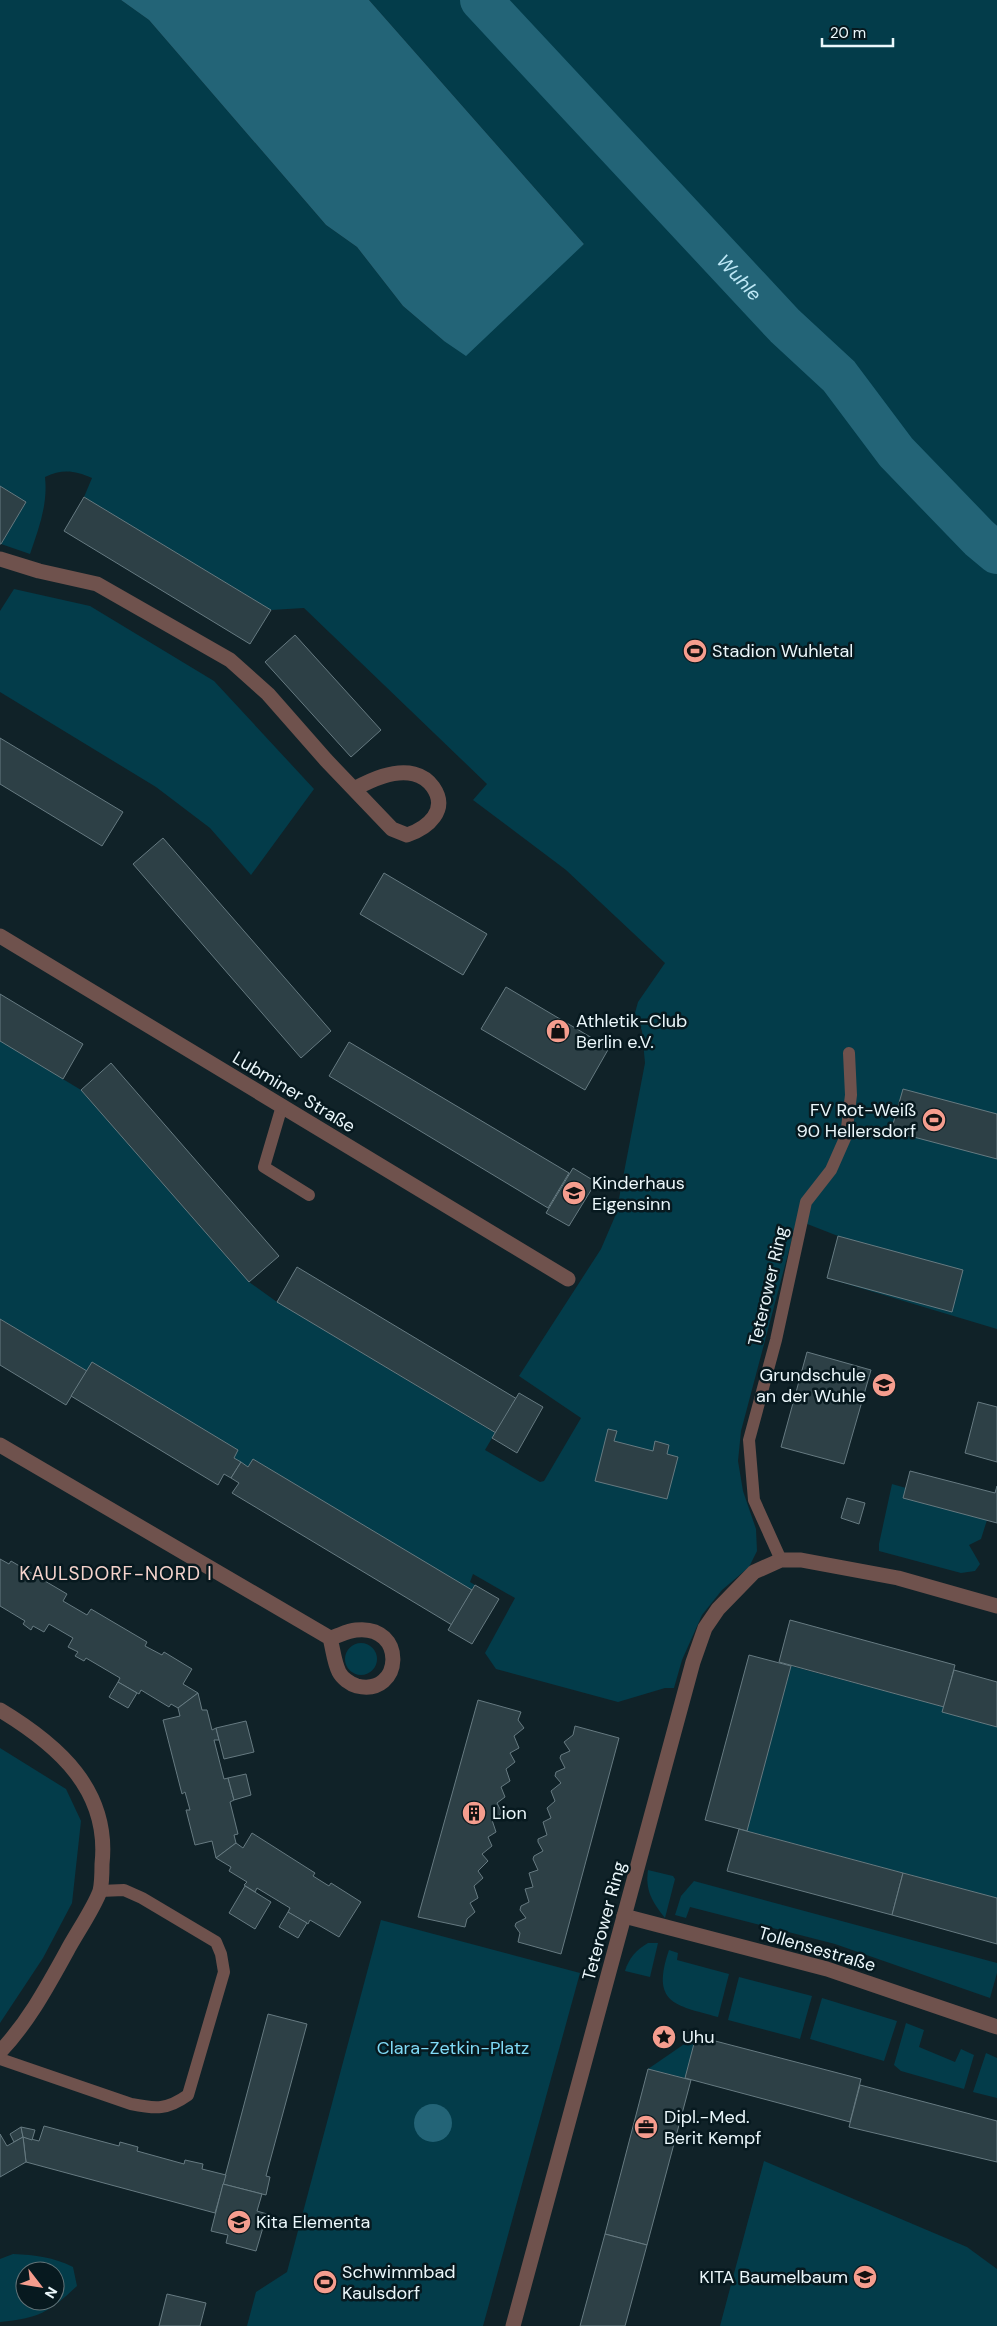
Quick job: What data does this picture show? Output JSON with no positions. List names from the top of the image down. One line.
{"streets":{"street":["Lubminer Straße","Teterower Ring","Tollensestraße"]},"crossings":[["Teterower Ring","Tollensestraße"]],"districts":["KAULSDORF-NORD I"],"water":["Wuhle"],"parks":["Clara-Zetkin-Platz"],"places":{"sports":["Stadion Wuhletal","FV Rot-Weiß 90 Hellersdorf","Schwimmbad Kaulsdorf"],"shop":["Athletik-Club Berlin e.V."],"school or university":["Kinderhaus Eigensinn","Grundschule an der Wuhle","Kita Elementa","KITA Baumelbaum"],"building":["Lion"],"place":["Uhu"],"office":["Dipl.-Med. Berit Kempf"]},"scale_bar":"20 m","north":"bottom right"}
